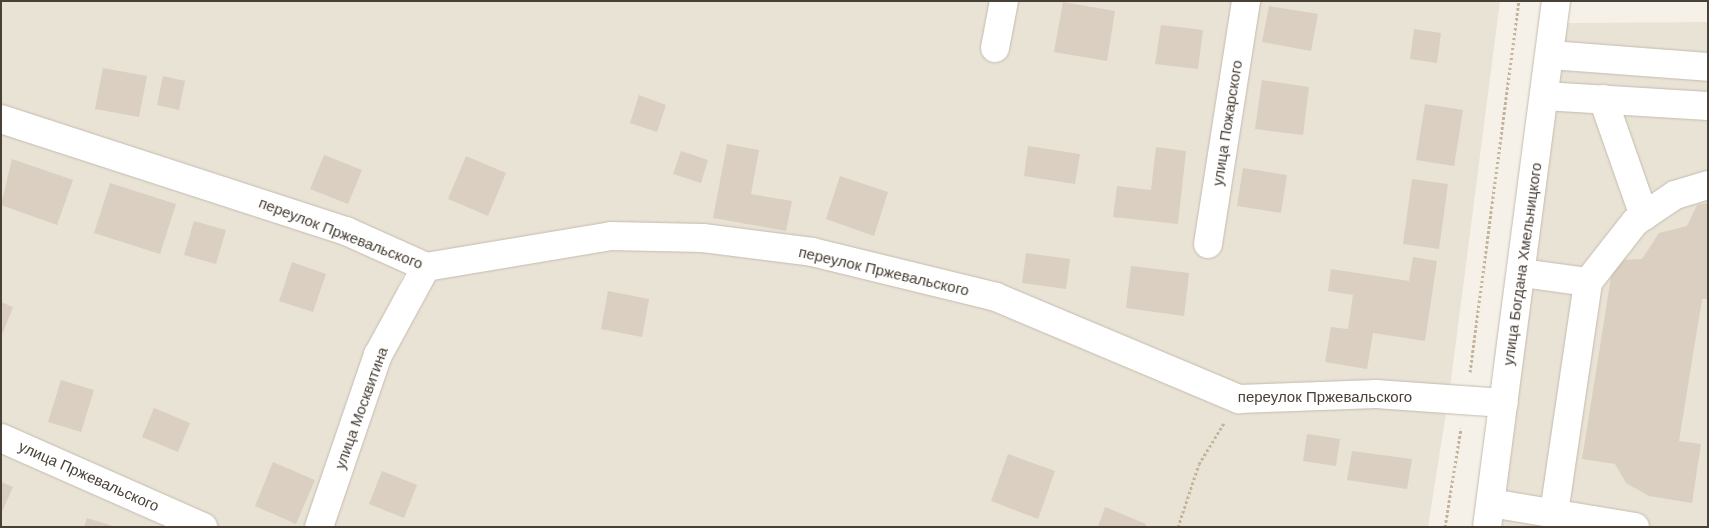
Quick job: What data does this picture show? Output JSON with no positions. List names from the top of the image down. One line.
{"streets":{"street":["улица Пожарского","переулок Пржевальского","улица Богдана Хмельницкого","улица Москвитина","улица Пржевальского"]},"crossings":[["переулок Пржевальского","улица Богдана Хмельницкого"],["переулок Пржевальского","улица Москвитина"]]}
